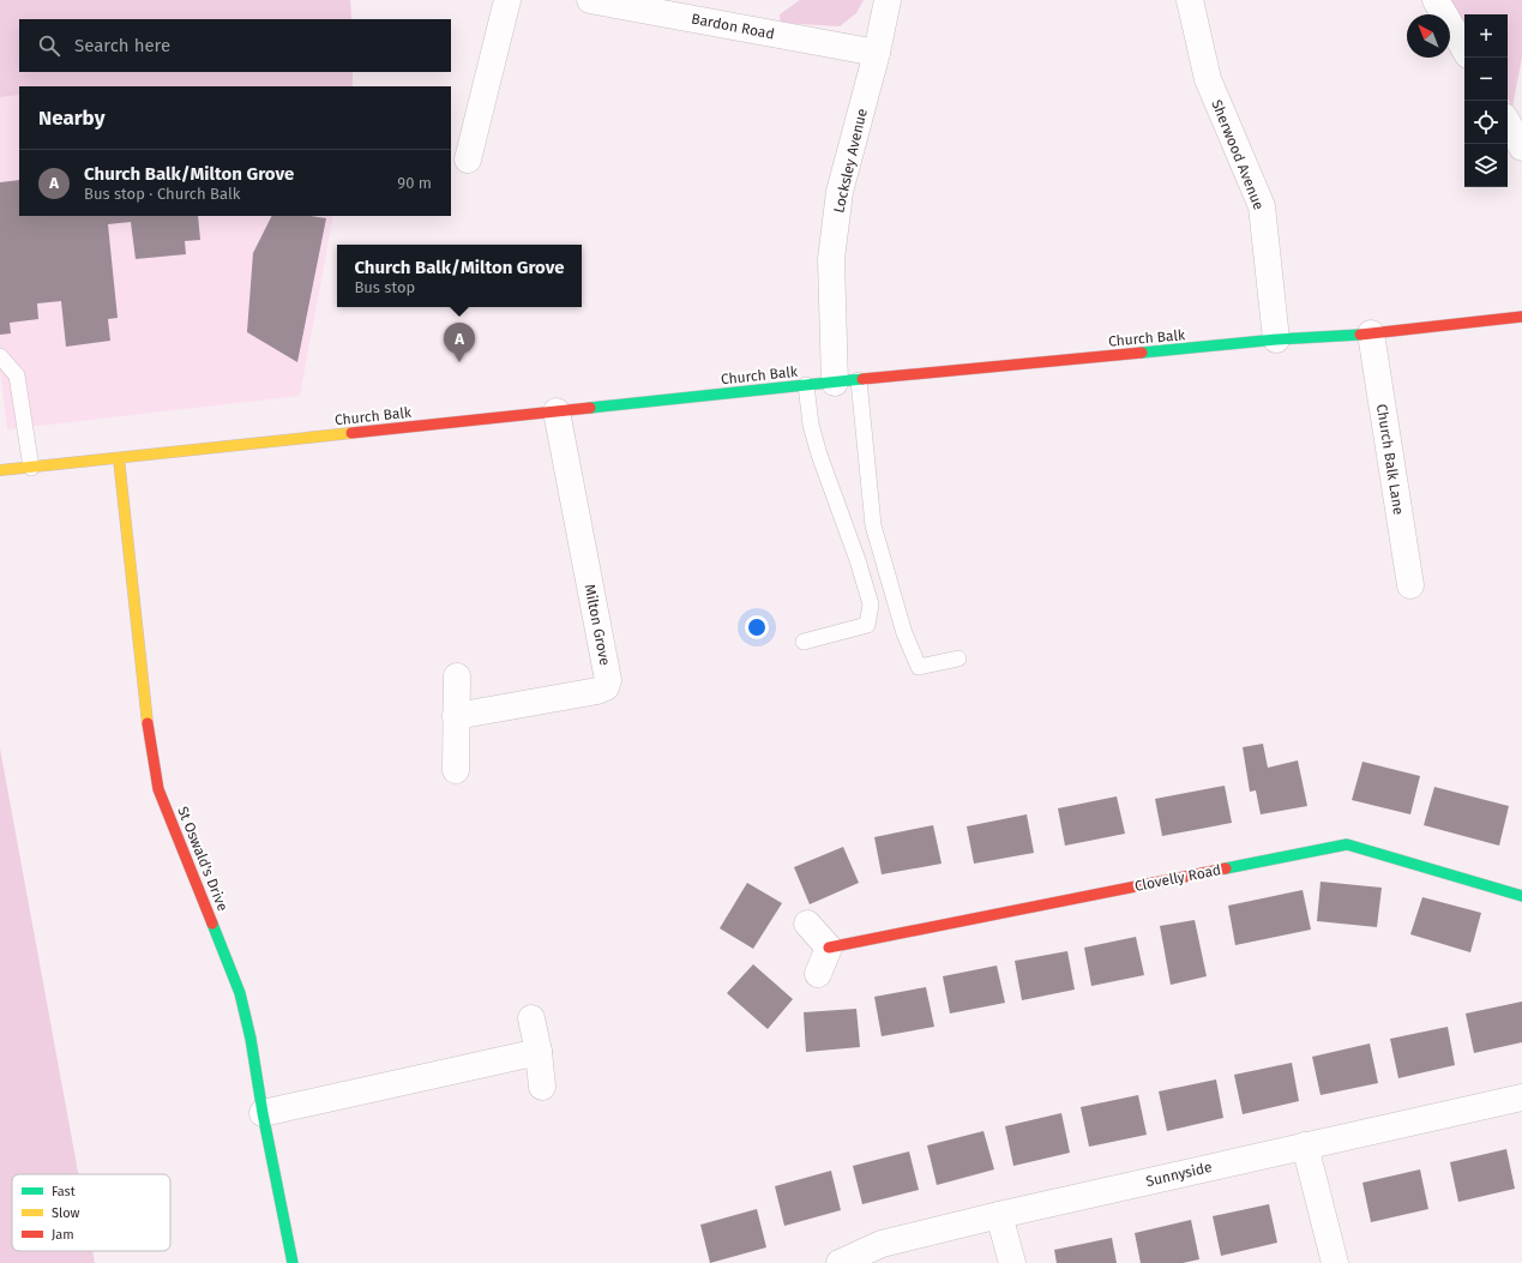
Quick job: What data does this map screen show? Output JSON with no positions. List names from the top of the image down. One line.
{"streets":{"street":["Bardon Road","Sherwood Avenue","Locksley Avenue","Church Balk","Church Balk Lane","Milton Grove","St Oswald's Drive","Clovelly Road","Sunnyside"]},"crossings":[["Bardon Road","Locksley Avenue"],["Sherwood Avenue","Church Balk"],["Locksley Avenue","Church Balk"],["Church Balk","Church Balk Lane"],["Church Balk","Milton Grove"],["Church Balk","St Oswald's Drive"]],"legend":["Fast","Slow","Jam"],"north":"top left","page":{"map_buttons":["+","−"],"search":"Search here","heading":"Nearby","list":[{"mark":"A","name":"Church Balk/Milton Grove","note":"Bus stop · Church Balk","value":"90 m"}],"popup":["Church Balk/Milton Grove","Bus stop"],"pins":"A"}}
